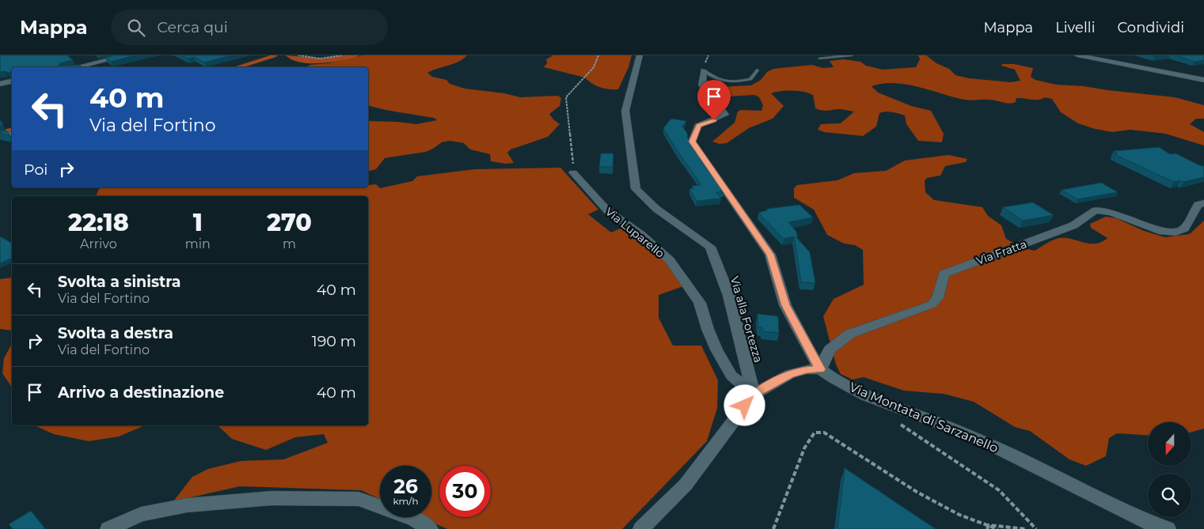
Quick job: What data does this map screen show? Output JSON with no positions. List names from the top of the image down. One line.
{"streets":{"street":["Via Luparello","Via Fratta","Via alla Fortezza","Via Montata di Sarzanello"]},"crossings":[["Via Luparello","Via alla Fortezza"],["Via Fratta","Via Montata di Sarzanello"]],"north":"bottom","page":{"header":"Mappa","search":"Cerca qui","nav":["Mappa","Livelli","Condividi"],"turn":["40 m","Via del Fortino"],"then":"Poi","eta":["22:18","Arrivo","1","min","270","m"],"list":[{"name":"Svolta a sinistra","note":"Via del Fortino","value":"40 m"},{"name":"Svolta a destra","note":"Via del Fortino","value":"190 m"},{"name":"Arrivo a destinazione","value":"40 m"}],"speed":"26 km/h","limit":"30"}}
